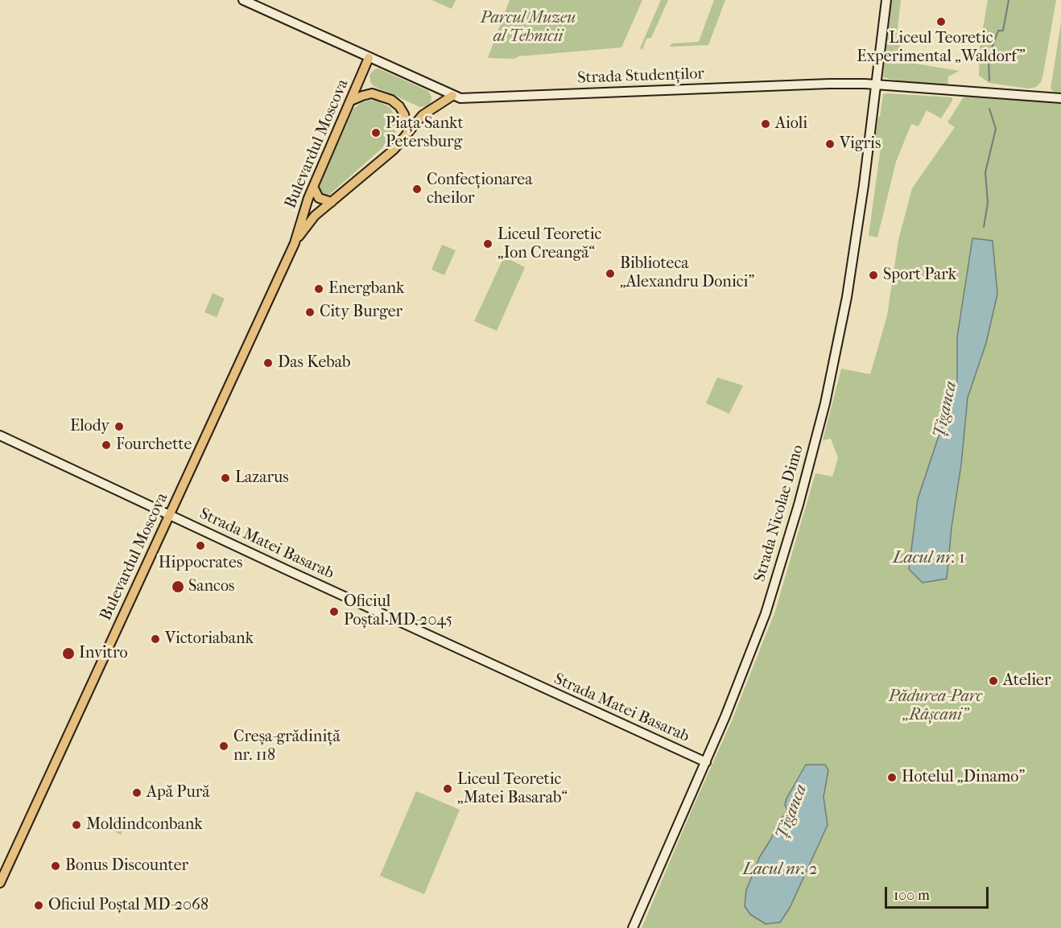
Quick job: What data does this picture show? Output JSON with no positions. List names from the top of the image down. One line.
{"streets":{"main road":["Strada Studenților","Bulevardul Moscova","Strada Nicolae Dimo","Strada Matei Basarab"]},"crossings":[["Strada Studenților","Bulevardul Moscova"],["Strada Studenților","Strada Nicolae Dimo"],["Bulevardul Moscova","Strada Matei Basarab"],["Strada Nicolae Dimo","Strada Matei Basarab"]],"water":["Țîganca","Lacul nr. 1","Lacul nr. 2"],"parks":["Parcul Muzeu al Tehnicii","Pădurea-Parc „Râșcani”"],"places":["Liceul Teoretic Experimental „Waldorf”","Aioli","Piața Sankt Petersburg","Vigris","Confecționarea cheilor","Liceul Teoretic „Ion Creangă“","Biblioteca „Alexandru Donici”","Sport Park","Energbank","City Burger","Das Kebab","Elody","Fourchette","Lazarus","Hippocrates","Sancos","Oficiul Poștal MD-2045","Victoriabank","Invitro","Atelier","Creșa-grădiniță nr. 118","Hotelul „Dinamo”","Liceul Teoretic „Matei Basarab“","Apă Pură","Moldindconbank","Bonus Discounter","Oficiul Poștal MD-2068"],"scale_bar":"100 m"}
